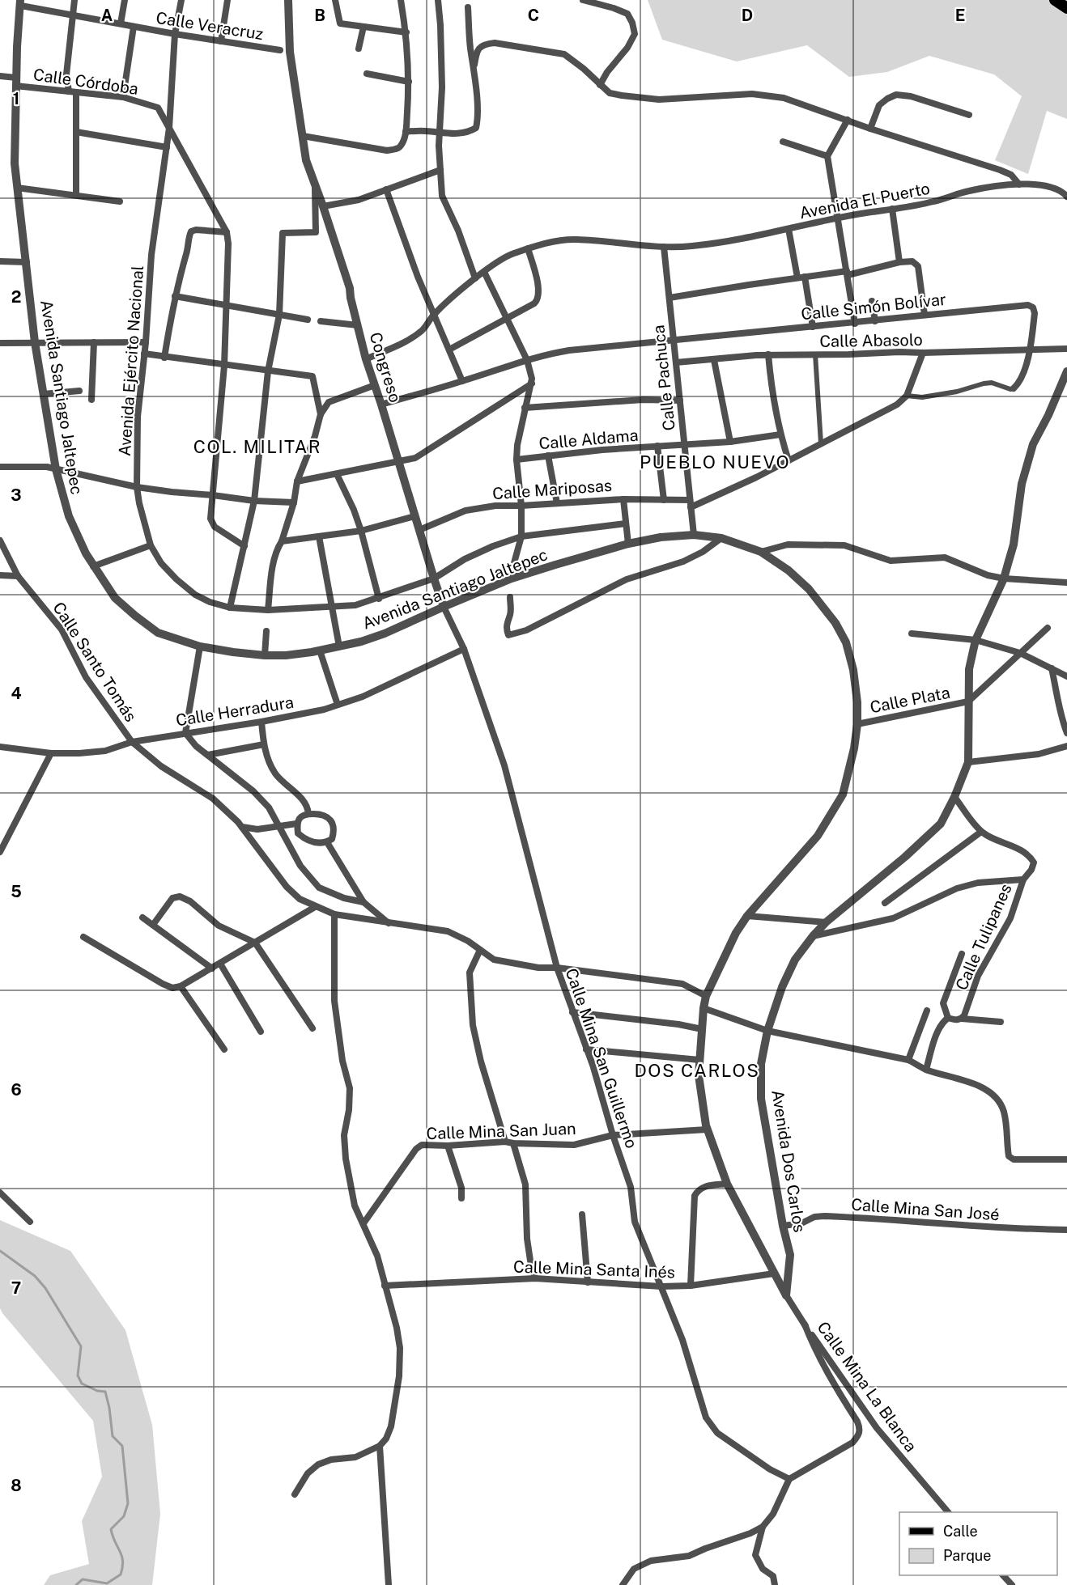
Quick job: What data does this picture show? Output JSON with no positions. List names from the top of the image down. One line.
{"streets":{"street":["Calle Veracruz","Calle Córdoba","Avenida El Puerto","Calle Simón Bolívar","Calle Abasolo","Avenida Ejército Nacional","Congreso","Calle Pachuca","Avenida Santiago Jaltepec","Calle Aldama","Calle Mariposas","Calle Santo Tomás","Calle Plata","Calle Herradura","Calle Tulipanes","Calle Mina San Guillermo","Calle Mina San Juan","Avenida Dos Carlos","Calle Mina San José","Calle Mina Santa Inés","Calle Mina La Blanca"]},"crossings":[["Calle Veracruz","Avenida Ejército Nacional"],["Calle Veracruz","Avenida Santiago Jaltepec"],["Calle Córdoba","Avenida Ejército Nacional"],["Calle Córdoba","Avenida Santiago Jaltepec"],["Avenida El Puerto","Congreso"],["Avenida El Puerto","Calle Pachuca"],["Calle Simón Bolívar","Calle Abasolo"],["Calle Simón Bolívar","Congreso"],["Calle Simón Bolívar","Calle Pachuca"],["Calle Abasolo","Calle Pachuca"],["Avenida Ejército Nacional","Congreso"],["Congreso","Avenida Santiago Jaltepec"],["Congreso","Calle Mariposas"],["Congreso","Calle Mina San Guillermo"],["Calle Pachuca","Avenida Santiago Jaltepec"],["Calle Pachuca","Calle Aldama"],["Calle Pachuca","Calle Mariposas"],["Avenida Santiago Jaltepec","Calle Santo Tomás"],["Avenida Santiago Jaltepec","Calle Plata"],["Avenida Santiago Jaltepec","Calle Mina San Guillermo"],["Avenida Santiago Jaltepec","Calle Mina San Juan"],["Avenida Santiago Jaltepec","Avenida Dos Carlos"],["Avenida Santiago Jaltepec","Calle Mina Santa Inés"],["Avenida Santiago Jaltepec","Calle Mina La Blanca"],["Calle Santo Tomás","Calle Herradura"],["Calle Santo Tomás","Calle Mina San Guillermo"],["Calle Herradura","Calle Mina San Guillermo"],["Calle Mina San Guillermo","Calle Mina San Juan"],["Calle Mina San Guillermo","Calle Mina Santa Inés"],["Avenida Dos Carlos","Calle Mina San José"],["Avenida Dos Carlos","Calle Mina La Blanca"]],"districts":["COL. MILITAR","PUEBLO NUEVO","DOS CARLOS"],"legend":["Calle","Parque"],"grid":{"columns":["A","B","C","D","E"],"rows":["1","2","3","4","5","6","7","8"]}}
